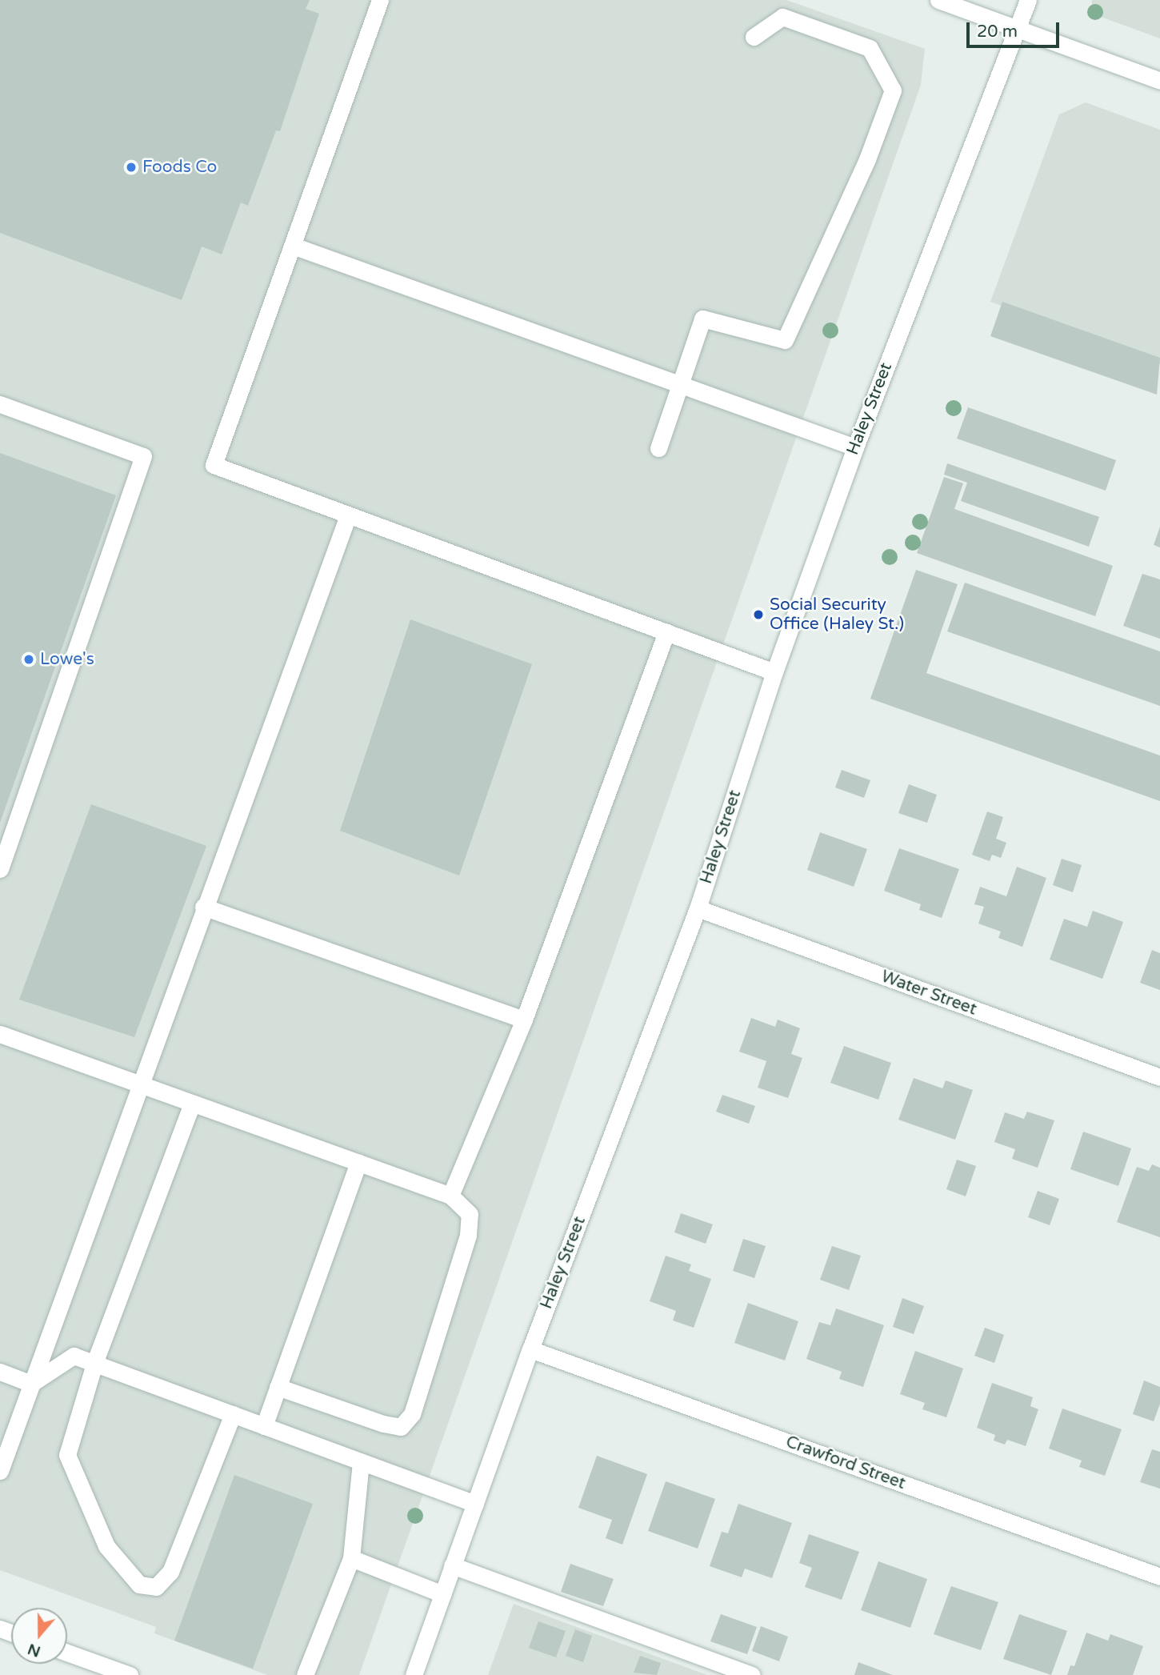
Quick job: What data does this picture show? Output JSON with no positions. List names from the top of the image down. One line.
{"streets":{"main road":["Haley Street","Water Street","Crawford Street"]},"crossings":[["Haley Street","Water Street"],["Haley Street","Crawford Street"]],"places":["Foods Co","Social Security Office (Haley St.)","Lowe's"],"scale_bar":"20 m","north":"bottom"}
